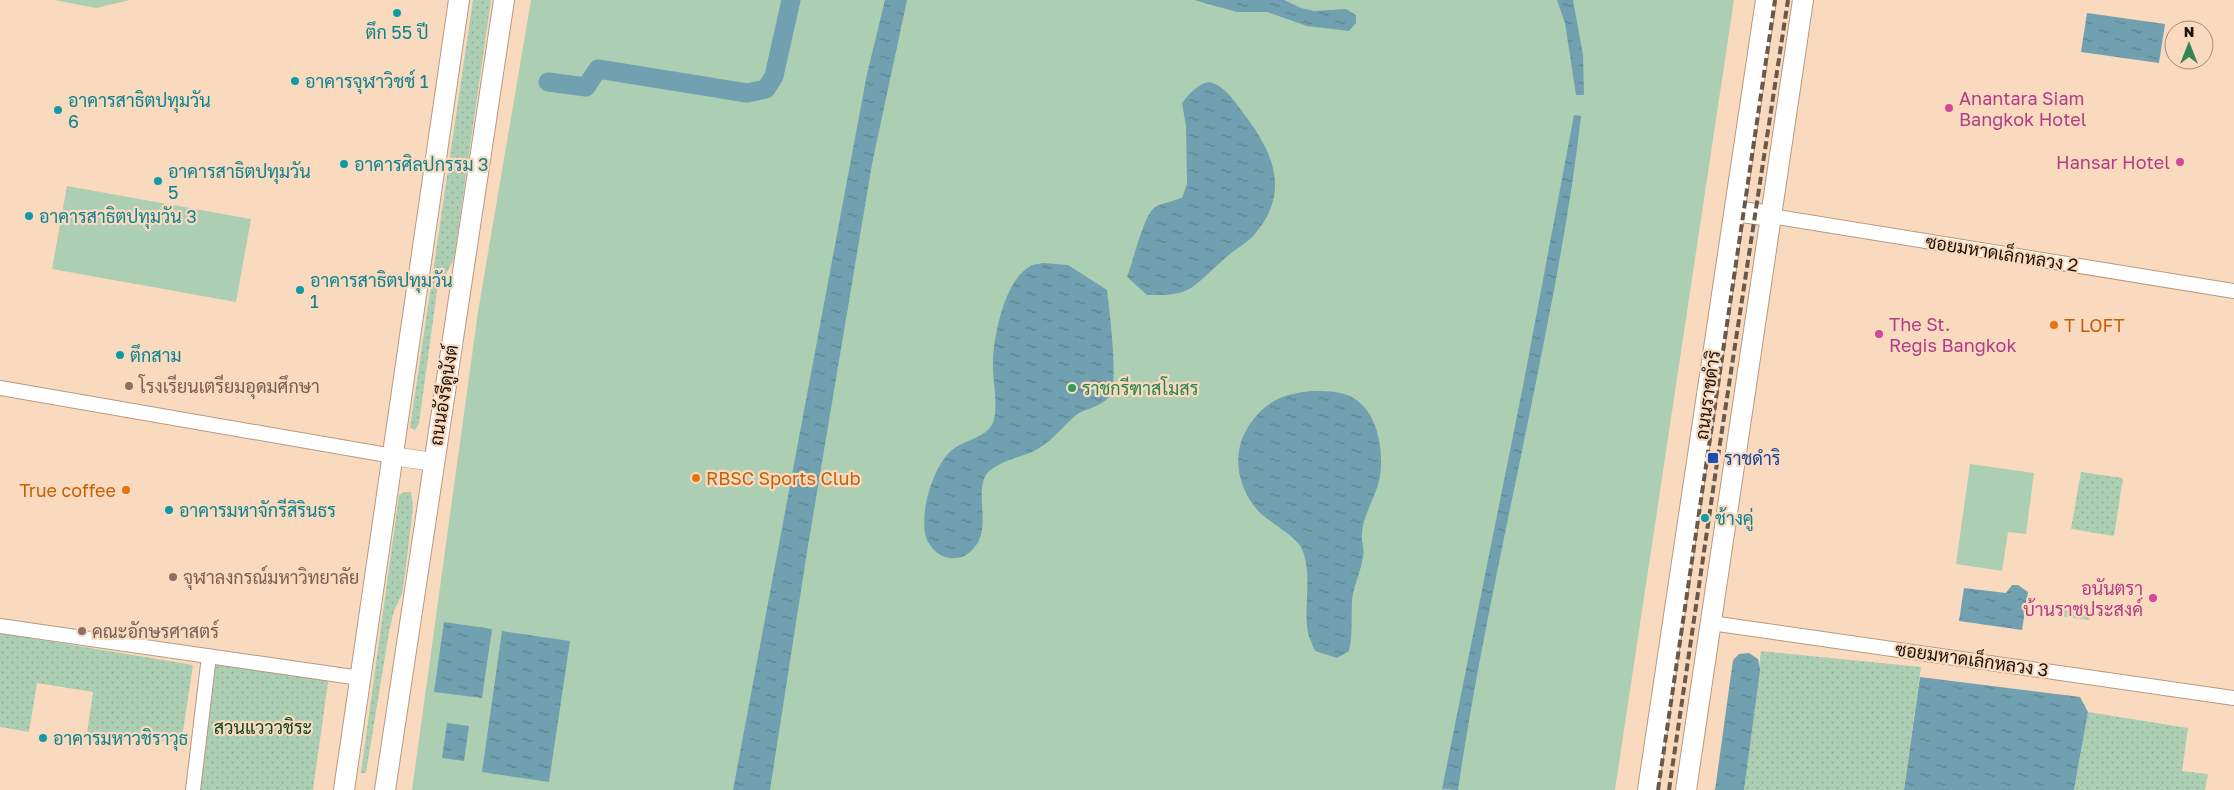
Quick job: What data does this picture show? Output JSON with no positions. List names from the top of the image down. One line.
{"streets":{"main road":["ถนนอังรีดูนังต์","ถนนราชดำริ"],"street":["ซอยมหาดเล็กหลวง 2","ซอยมหาดเล็กหลวง 3"]},"crossings":[["ซอยมหาดเล็กหลวง 2","ถนนราชดำริ"],["ถนนราชดำริ","ซอยมหาดเล็กหลวง 3"]],"parks":["สวนแวววชิระ"],"places":{"other":["ตึก 55 ปี","อาคารจุฬาวิชช์ 1","Anantara Siam Bangkok Hotel","อาคารสาธิตปทุมวัน 6","Hansar Hotel","อาคารศิลปกรรม 3","อาคารสาธิตปทุมวัน 5","อาคารสาธิตปทุมวัน 3","อาคารสาธิตปทุมวัน 1","T LOFT","The St. Regis Bangkok","ตึกสาม","โรงเรียนเตรียมอุดมศึกษา","ราชกรีฑาสโมสร","RBSC Sports Club","True coffee","อาคารมหาจักรีสิรินธร","ช้างคู่","จุฬาลงกรณ์มหาวิทยาลัย","อนันตรา บ้านราชประสงค์","คณะอักษรศาสตร์","อาคารมหาวชิราวุธ"],"transit":["ราชดำริ"]},"north":"top"}
